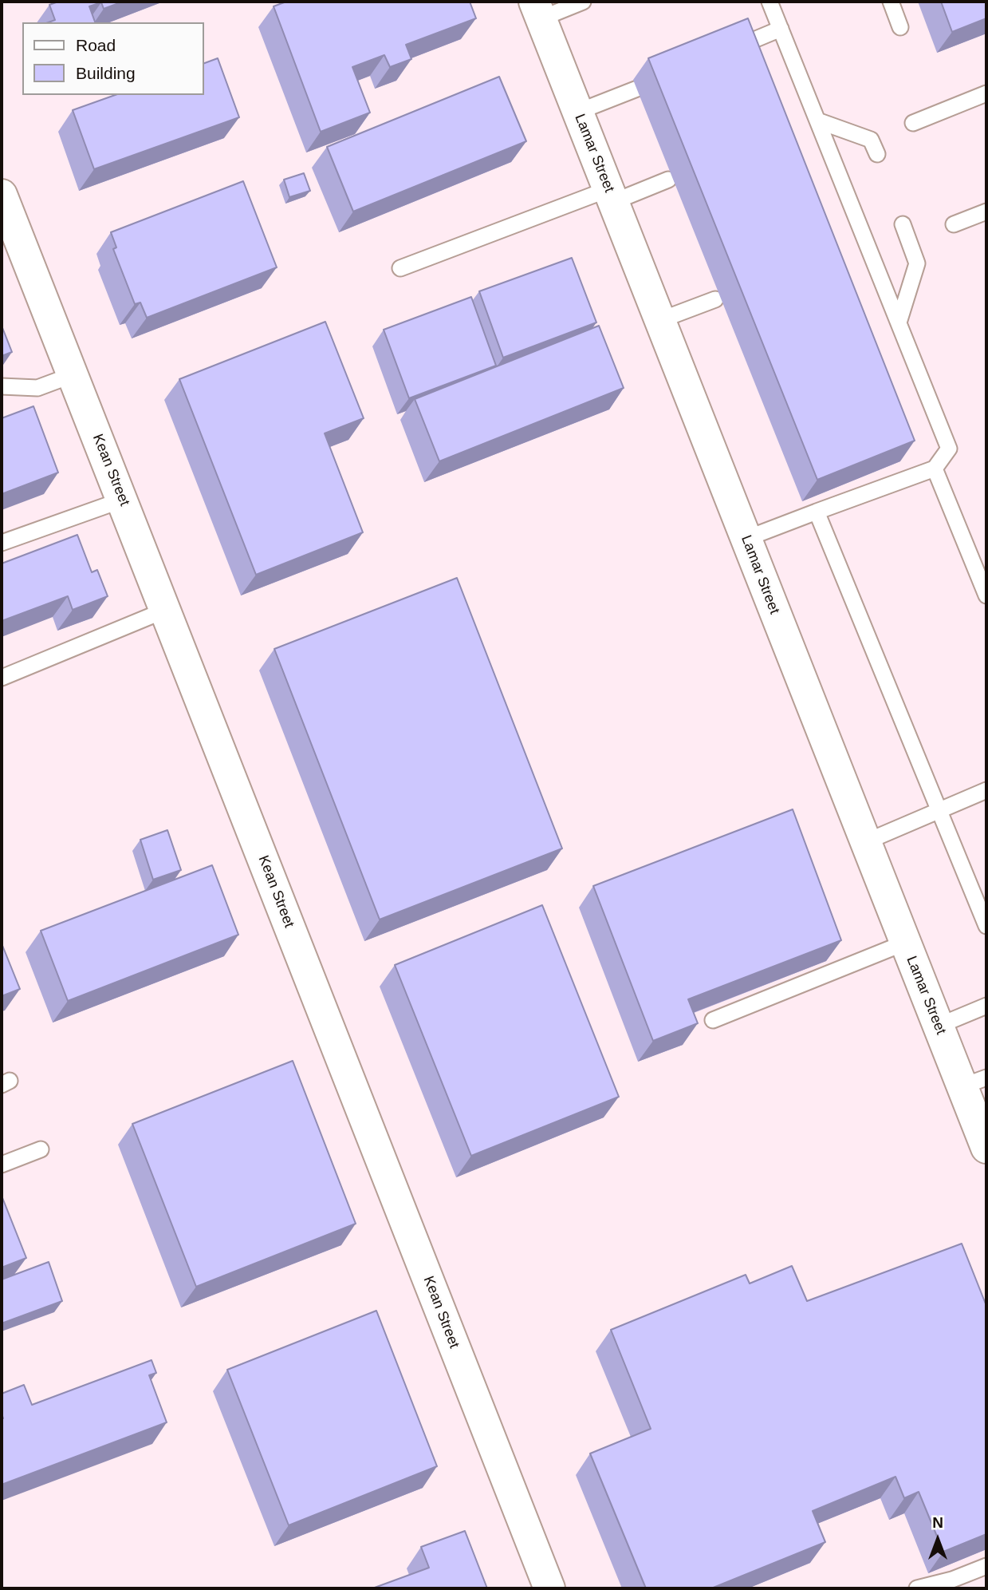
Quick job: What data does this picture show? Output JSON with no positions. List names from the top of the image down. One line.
{"streets":{"street":["Lamar Street","Kean Street"]},"legend":["Road","Building"],"north":"top"}
